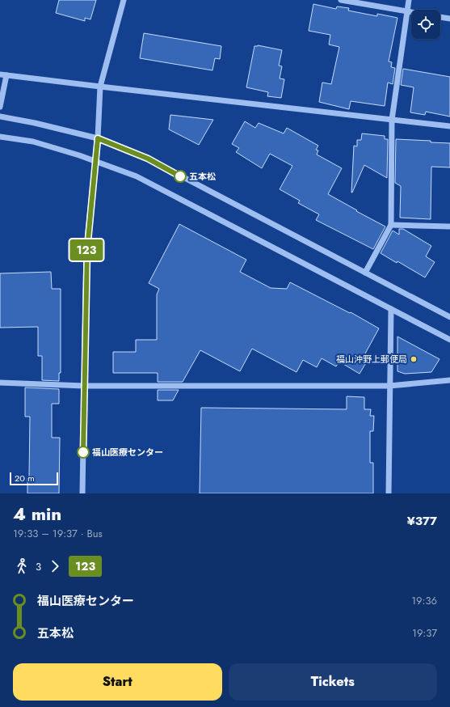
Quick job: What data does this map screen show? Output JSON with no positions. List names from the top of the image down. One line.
{"places":["五本松","福山沖野上郵便局","福山医療センター"],"lines":["bus line 123"],"scale_bar":"20 m","page":{"on_map":"123","scale":"20 m","heading":["4 min","19:33 – 19:37 · Bus","¥377"],"legs":["3","123"],"list":[{"name":"福山医療センター","value":"19:36"},{"name":"五本松","value":"19:37"}],"buttons":["Start","Tickets"]}}
